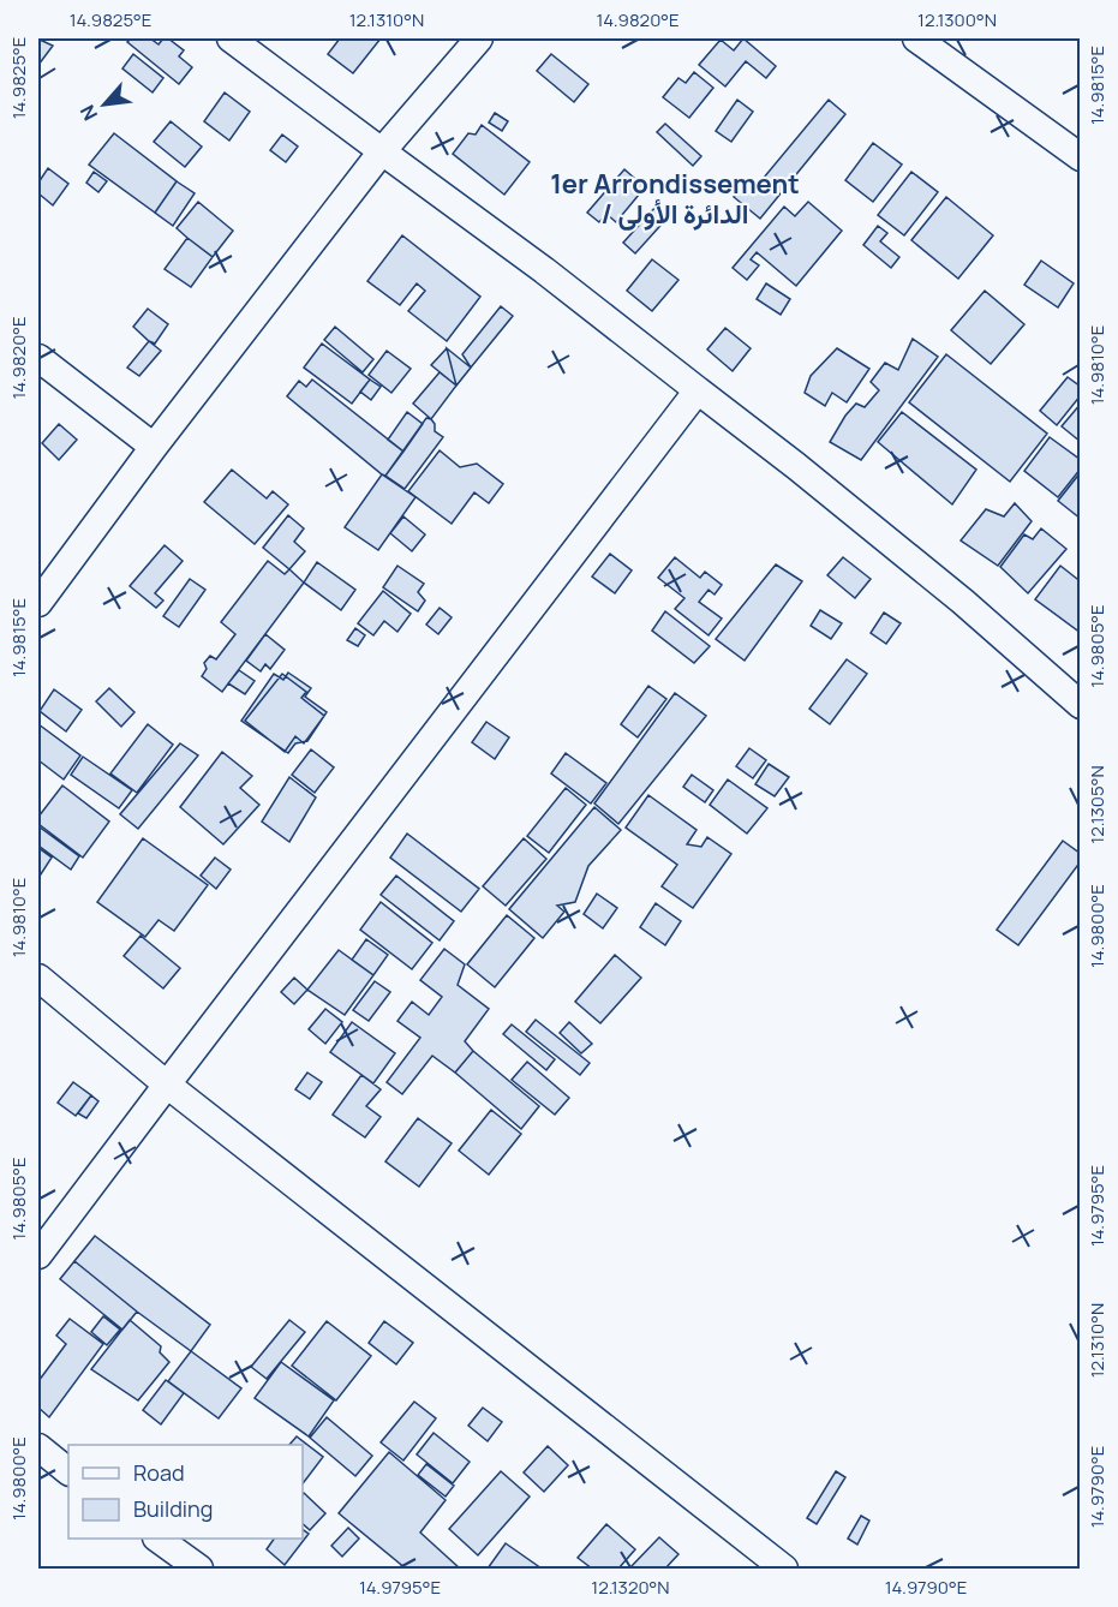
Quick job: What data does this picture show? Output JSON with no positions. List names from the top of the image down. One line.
{"districts":["1er Arrondissement / الدائرة الأولى"],"legend":["Road","Building"],"north":"bottom left","coordinates":["14.9825°E","12.1310°N","14.9820°E","12.1300°N","14.9815°E","14.9810°E","14.9805°E","12.1305°N","14.9800°E","14.9795°E","14.9790°E","12.1320°N"]}
